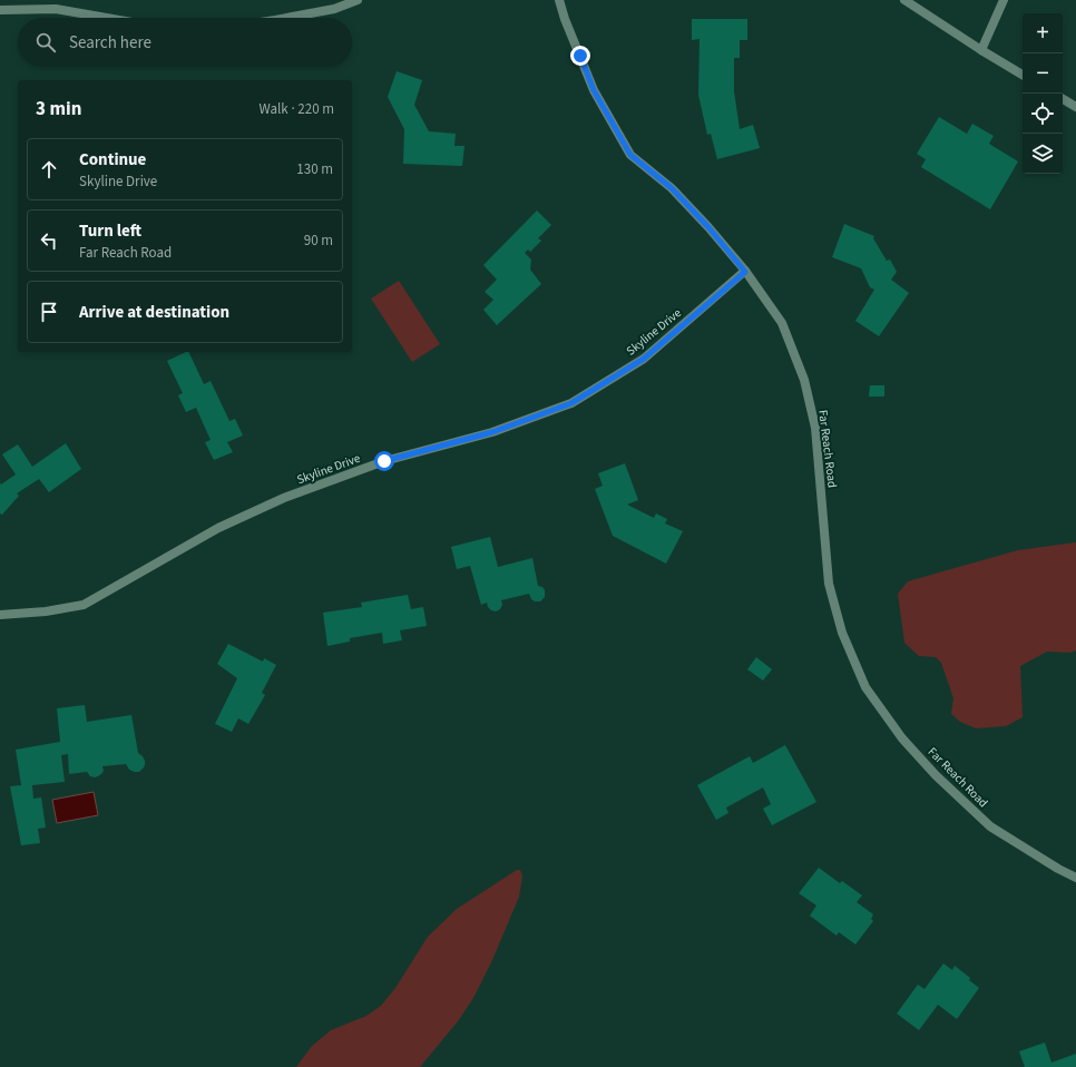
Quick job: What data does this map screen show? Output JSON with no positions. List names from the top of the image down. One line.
{"streets":{"street":["Skyline Drive","Far Reach Road"]},"crossings":[["Skyline Drive","Far Reach Road"]],"page":{"map_buttons":["+","−"],"search":"Search here","heading":["3 min","Walk · 220 m"],"list":[["Continue","Skyline Drive","130 m"],["Turn left","Far Reach Road","90 m"],"Arrive at destination"]}}
